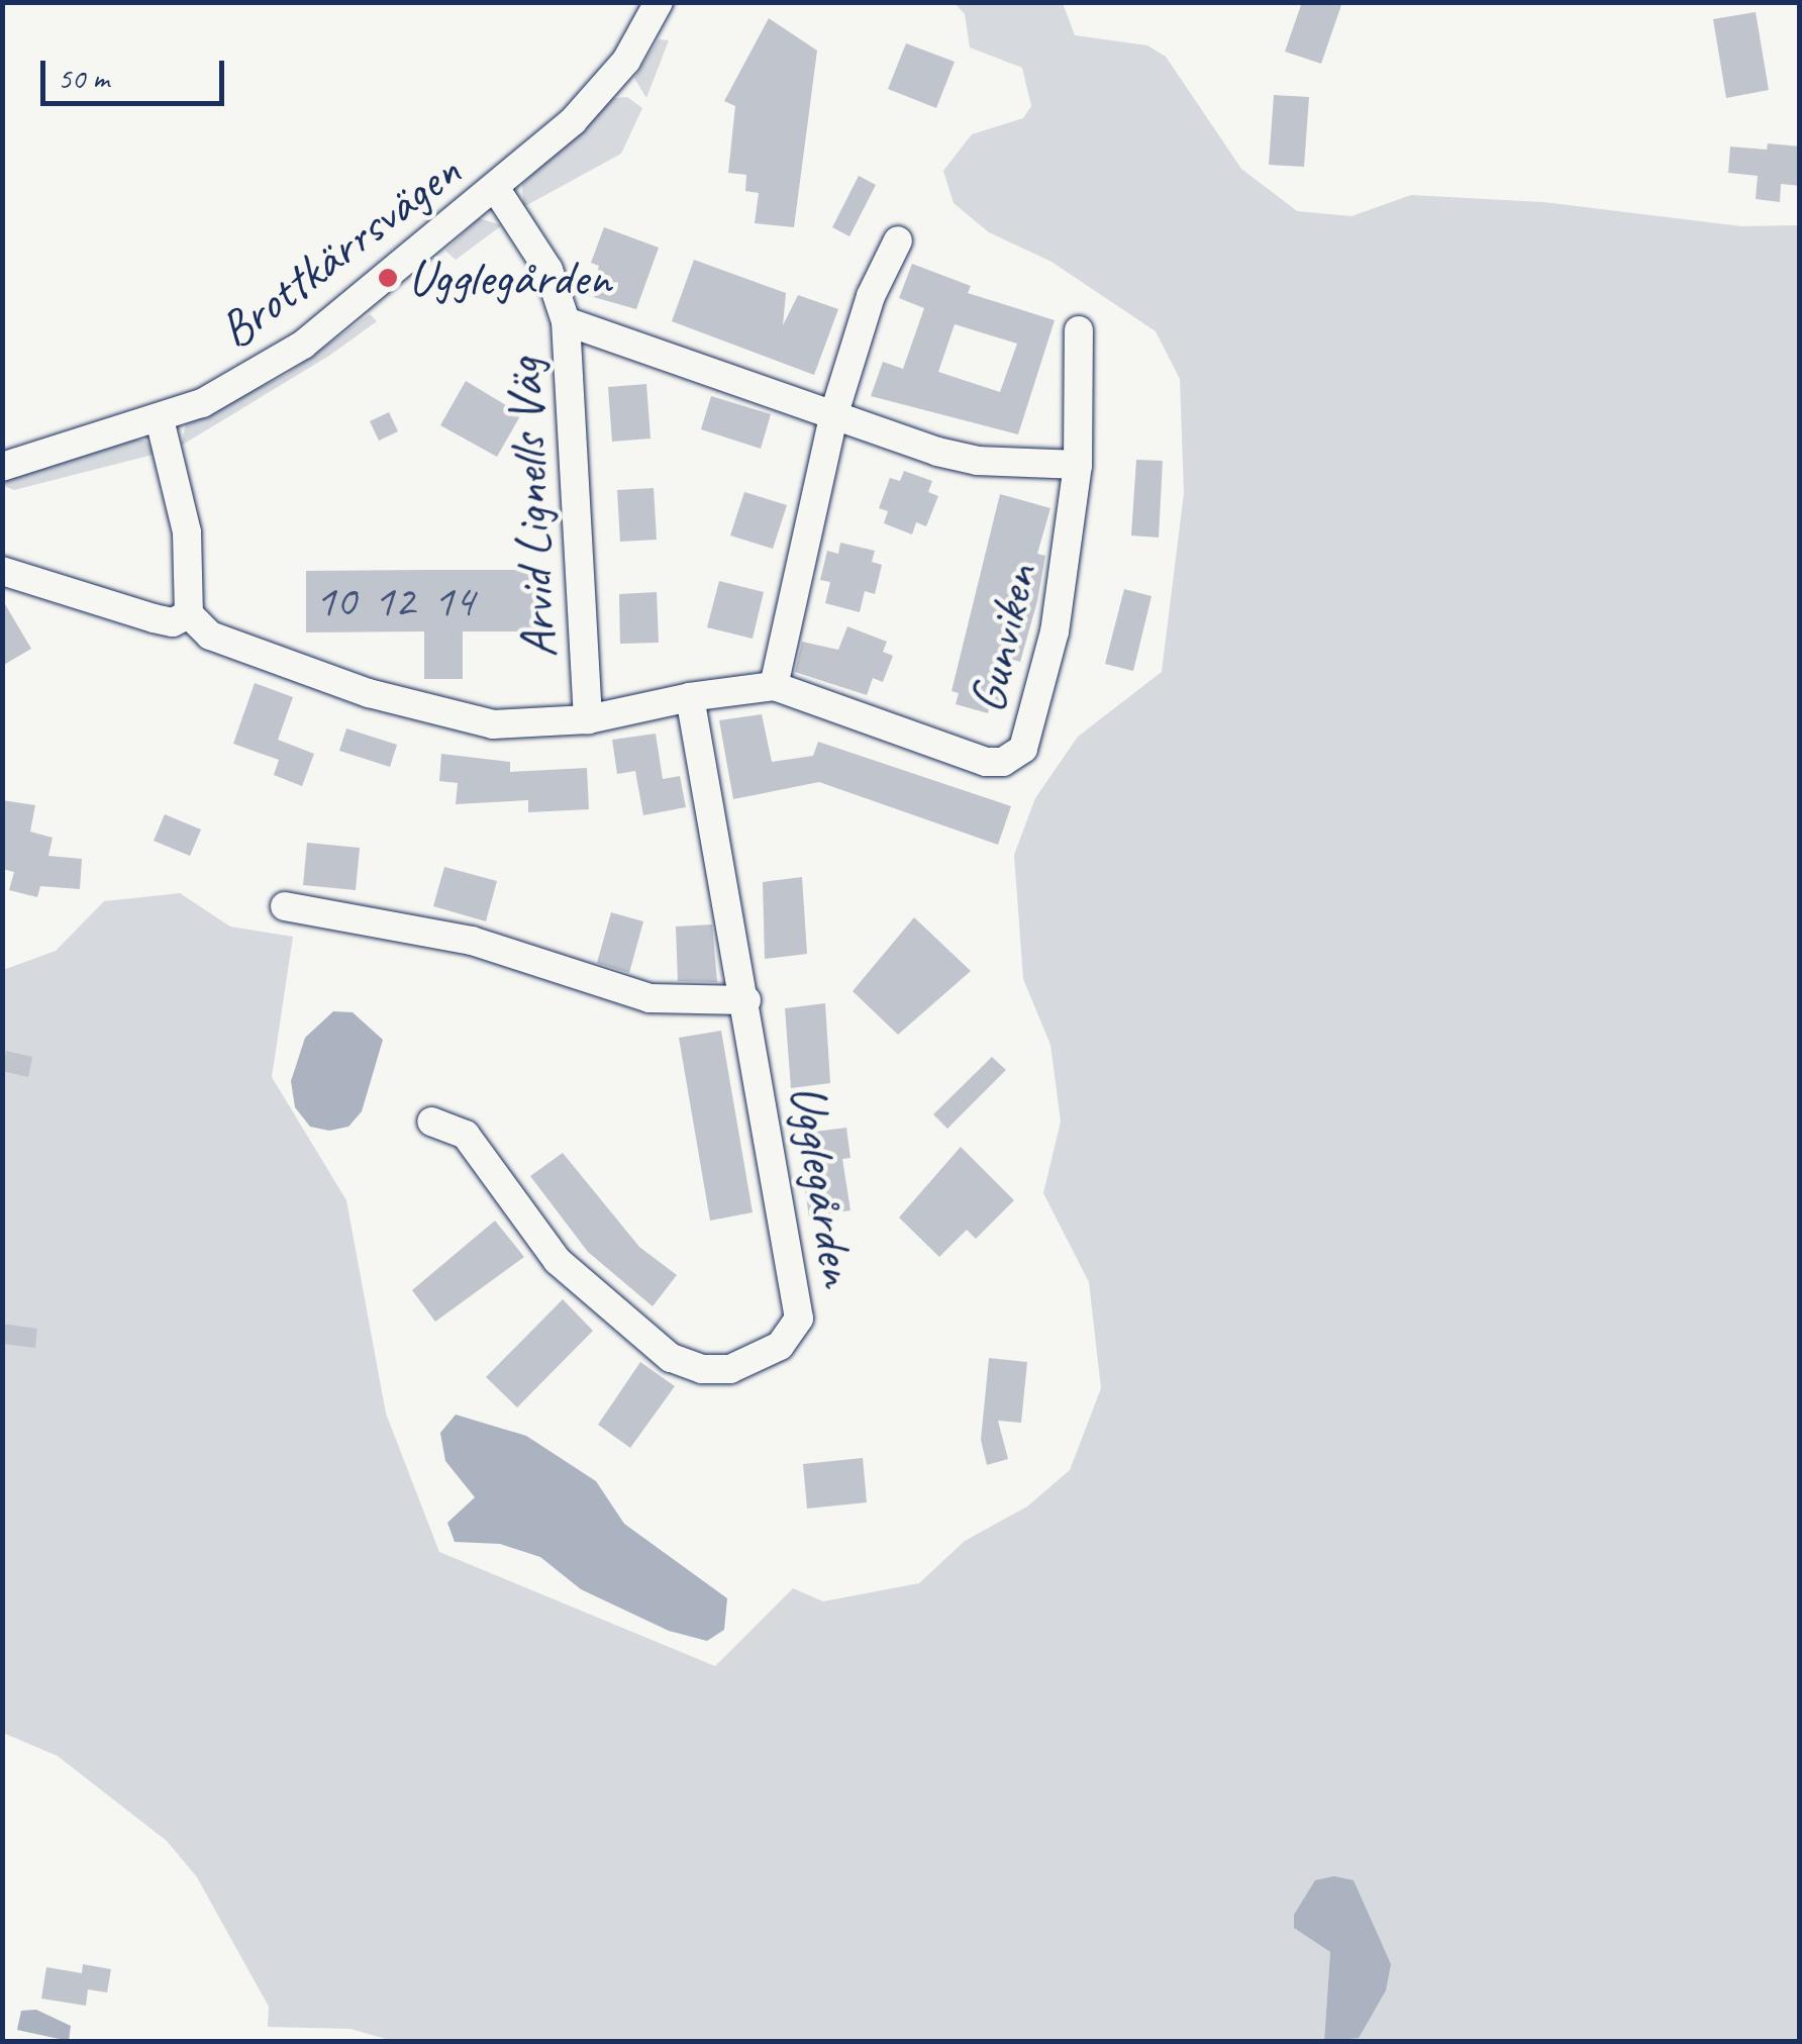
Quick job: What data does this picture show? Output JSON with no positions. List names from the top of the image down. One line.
{"streets":{"street":["Brottkärrsvägen","Arvid Lignells Väg","Gunviken","Ugglegården"]},"crossings":[["Brottkärrsvägen","Arvid Lignells Väg"],["Gunviken","Ugglegården"]],"places":["Ugglegården"],"house_numbers":["10","12","14"],"scale_bar":"50 m"}
